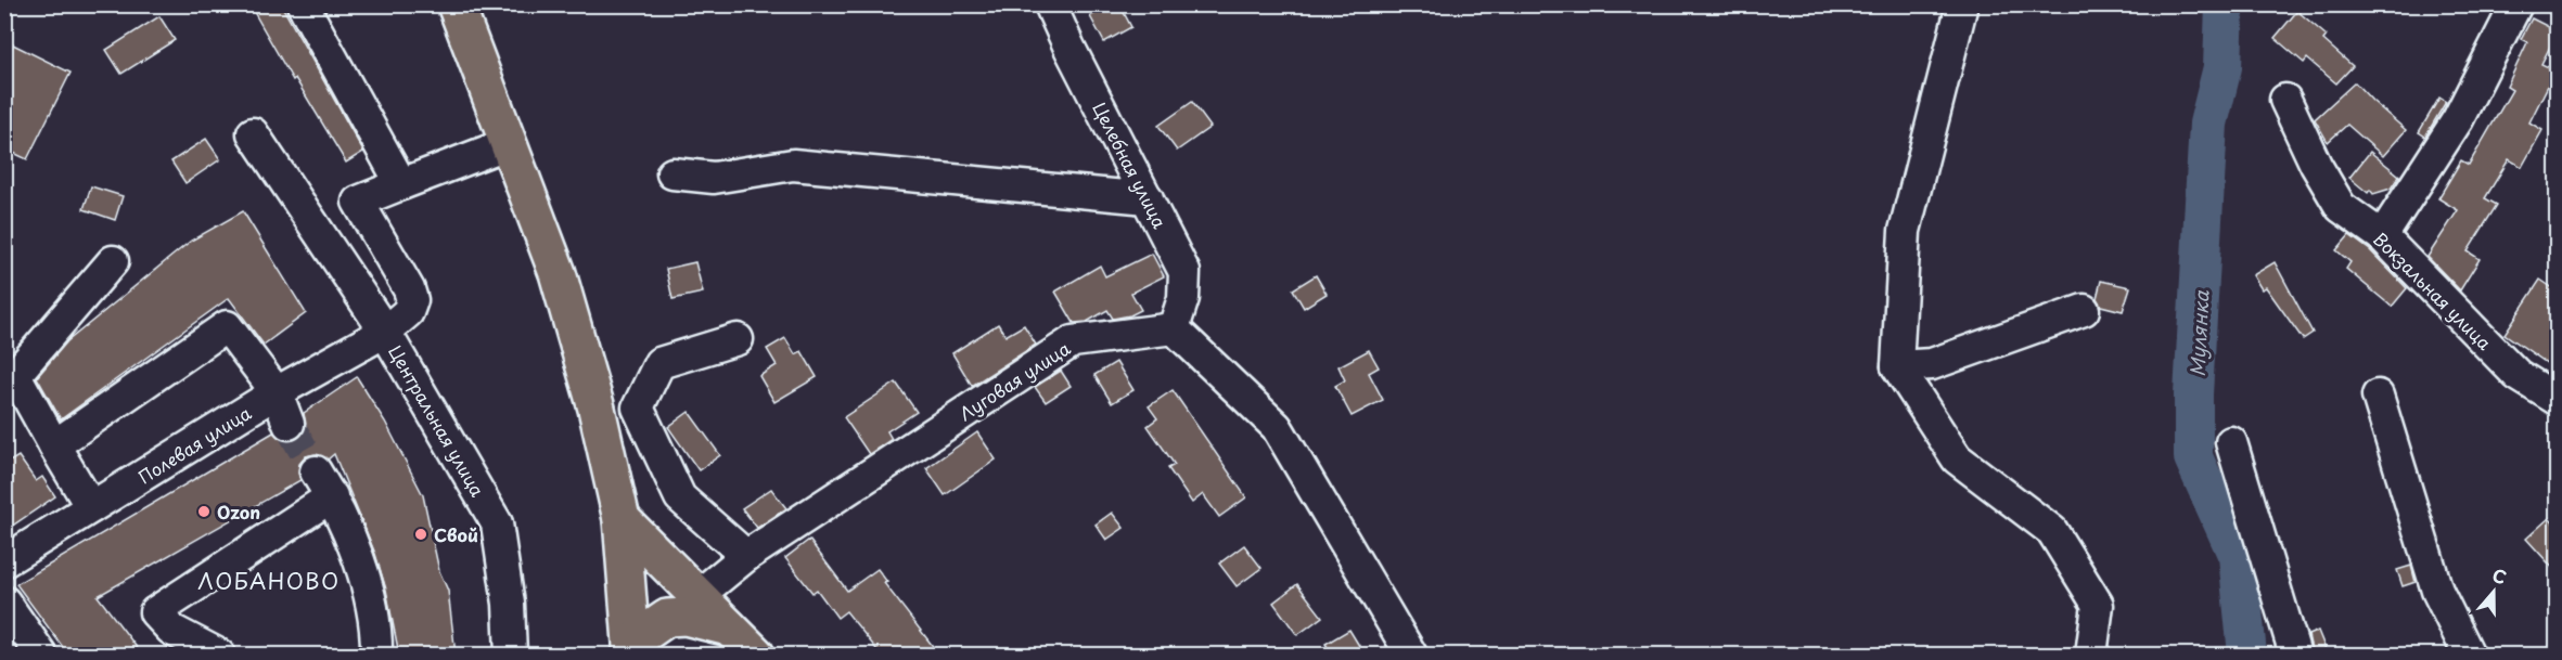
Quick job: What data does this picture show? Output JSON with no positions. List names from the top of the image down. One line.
{"streets":{"street":["Целебная улица","Вокзальная улица","Луговая улица","Центральная улица","Полевая улица"]},"crossings":[["Целебная улица","Луговая улица"],["Центральная улица","Полевая улица"]],"districts":["ЛОБАНОВО"],"water":["Мулянка"],"places":["Ozon","Свой"],"north":"top"}
